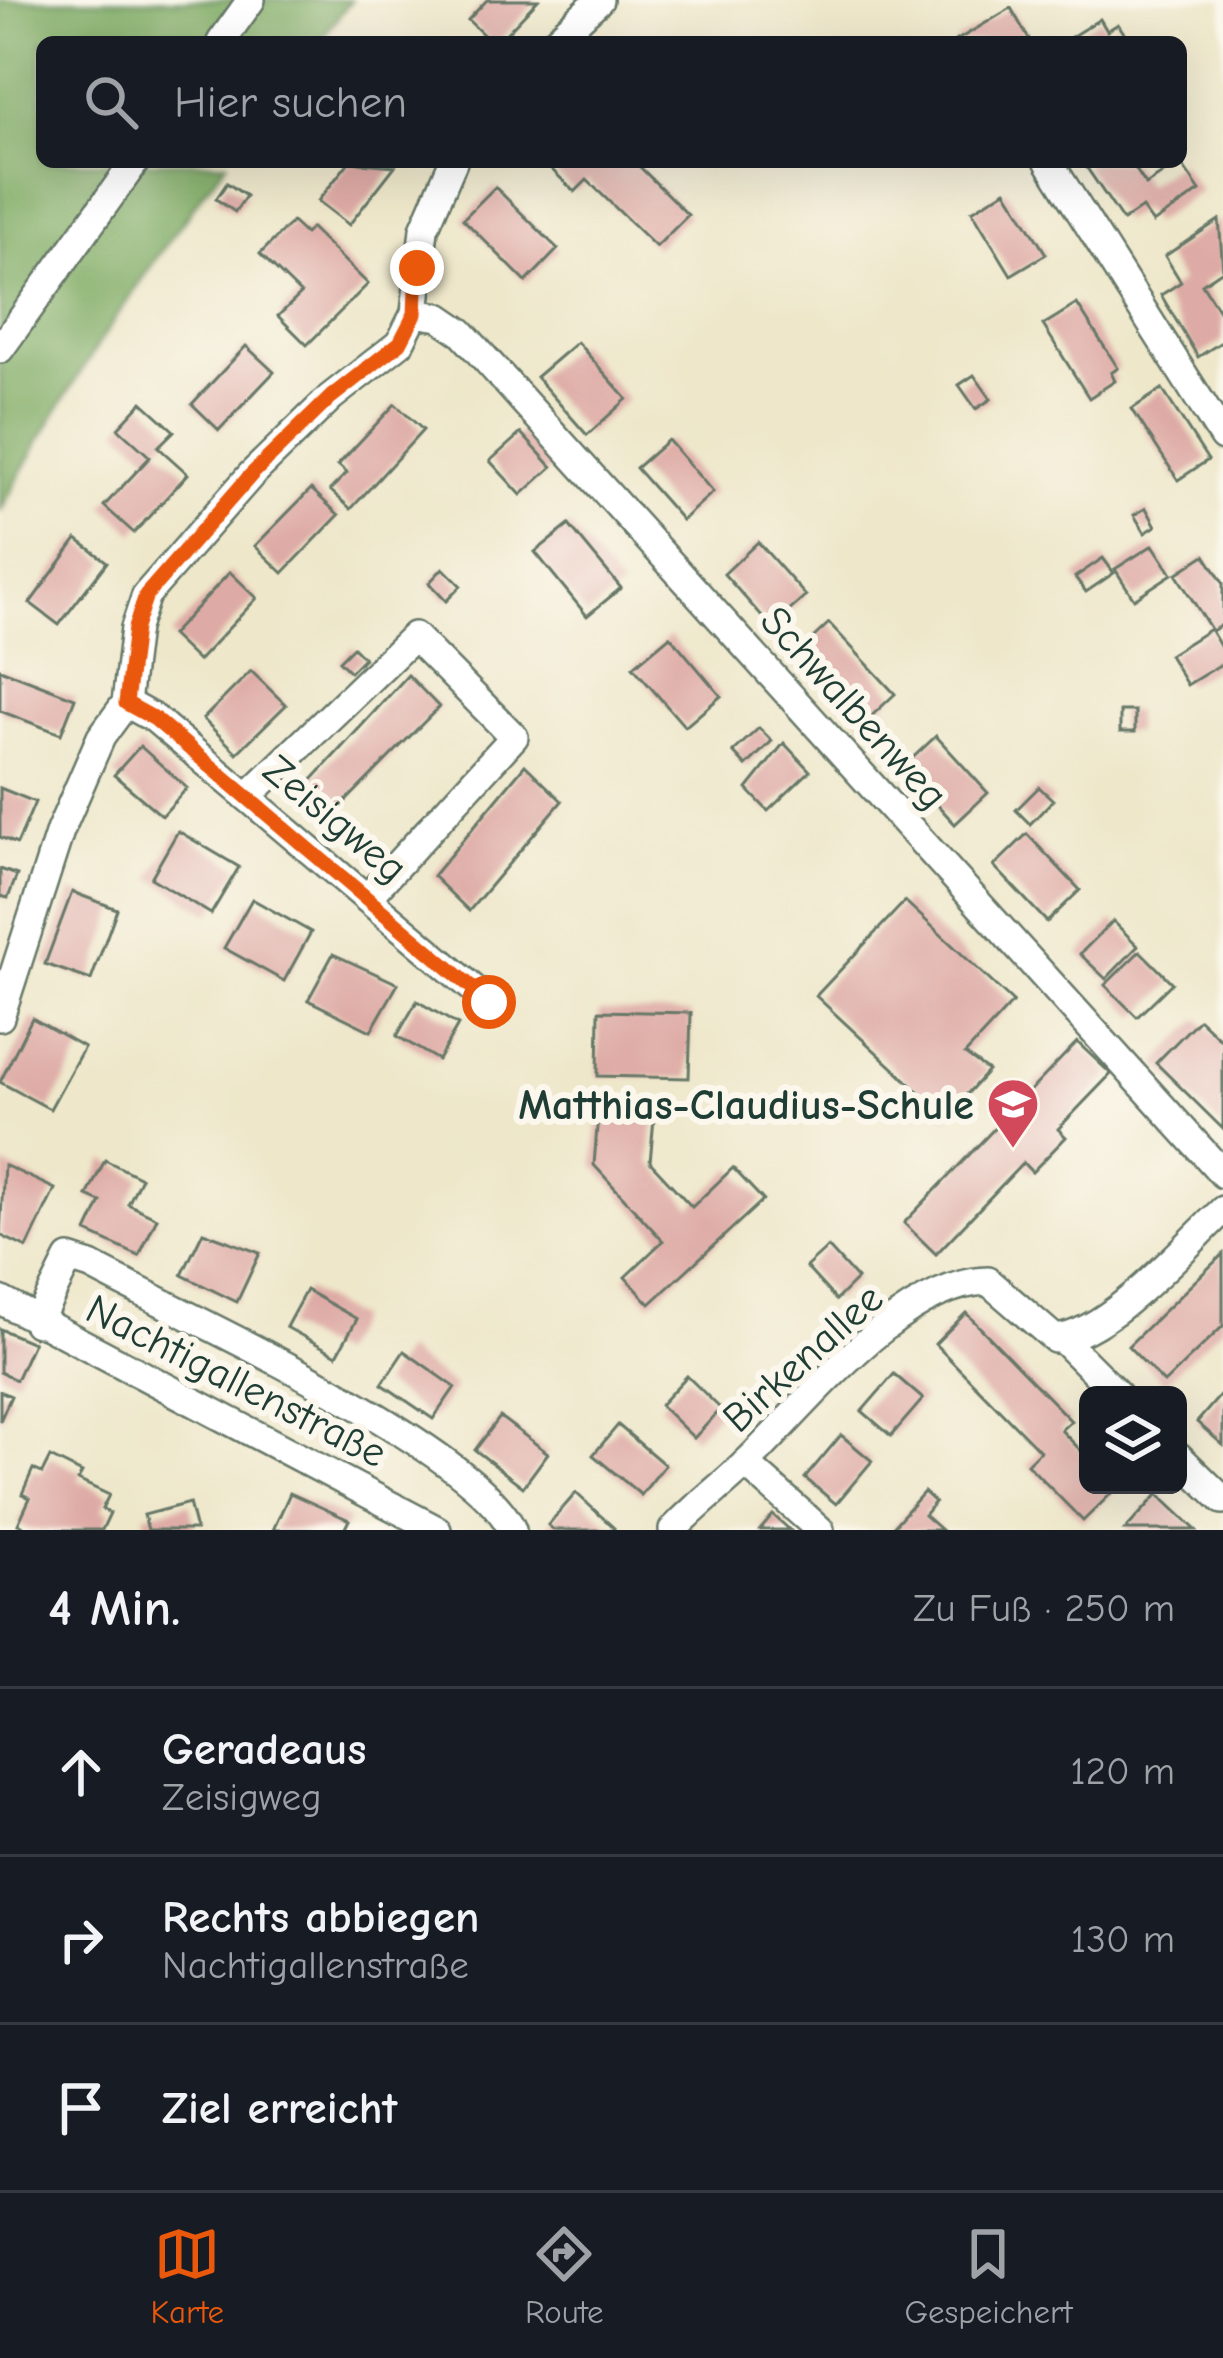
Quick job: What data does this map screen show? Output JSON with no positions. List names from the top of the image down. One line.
{"streets":{"street":["Schwalbenweg","Zeisigweg","Birkenallee","Nachtigallenstraße"]},"places":{"school or university":["Matthias-Claudius-Schule"]},"page":{"search":"Hier suchen","heading":["4 Min.","Zu Fuß · 250 m"],"list":[["Geradeaus","Zeisigweg","120 m"],["Rechts abbiegen","Nachtigallenstraße","130 m"],"Ziel erreicht"],"nav":["Karte","Route","Gespeichert"]}}
